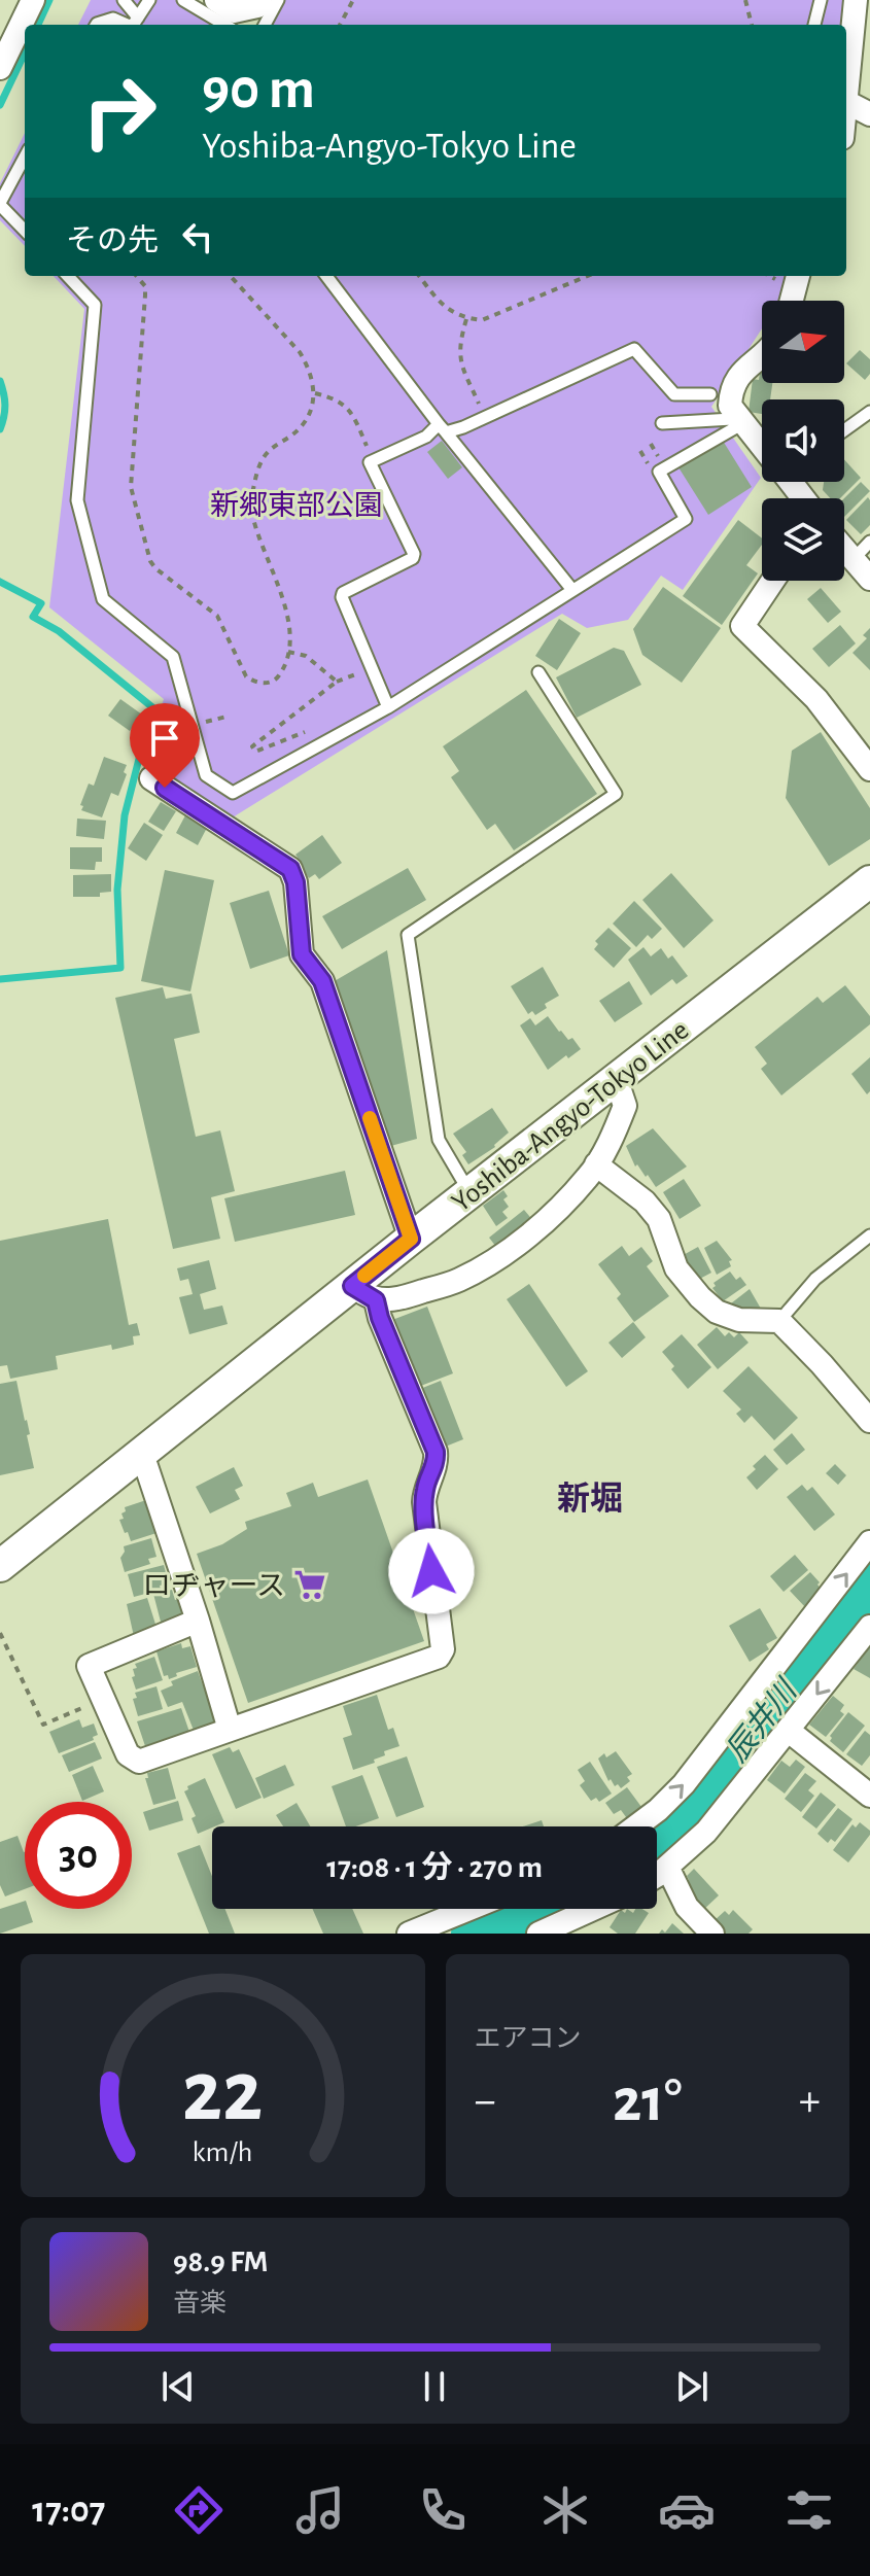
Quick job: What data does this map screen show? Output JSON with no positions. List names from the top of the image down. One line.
{"streets":{"main road":["Yoshiba-Angyo-Tokyo Line"]},"districts":["新堀"],"water":["辰井川"],"parks":["新郷東部公園"],"places":{"supermarket":["ロヂャース"]},"north":"right","page":{"turn":["90 m","Yoshiba-Angyo-Tokyo Line"],"then":"その先","limit":"30","trip":"17:08 · 1 分 · 270 m","tile":"エアコン","heat":["−","21°","+"],"song":["98.9 FM","音楽"],"tabs":"17:07","gauge":["22","km/h"]}}
